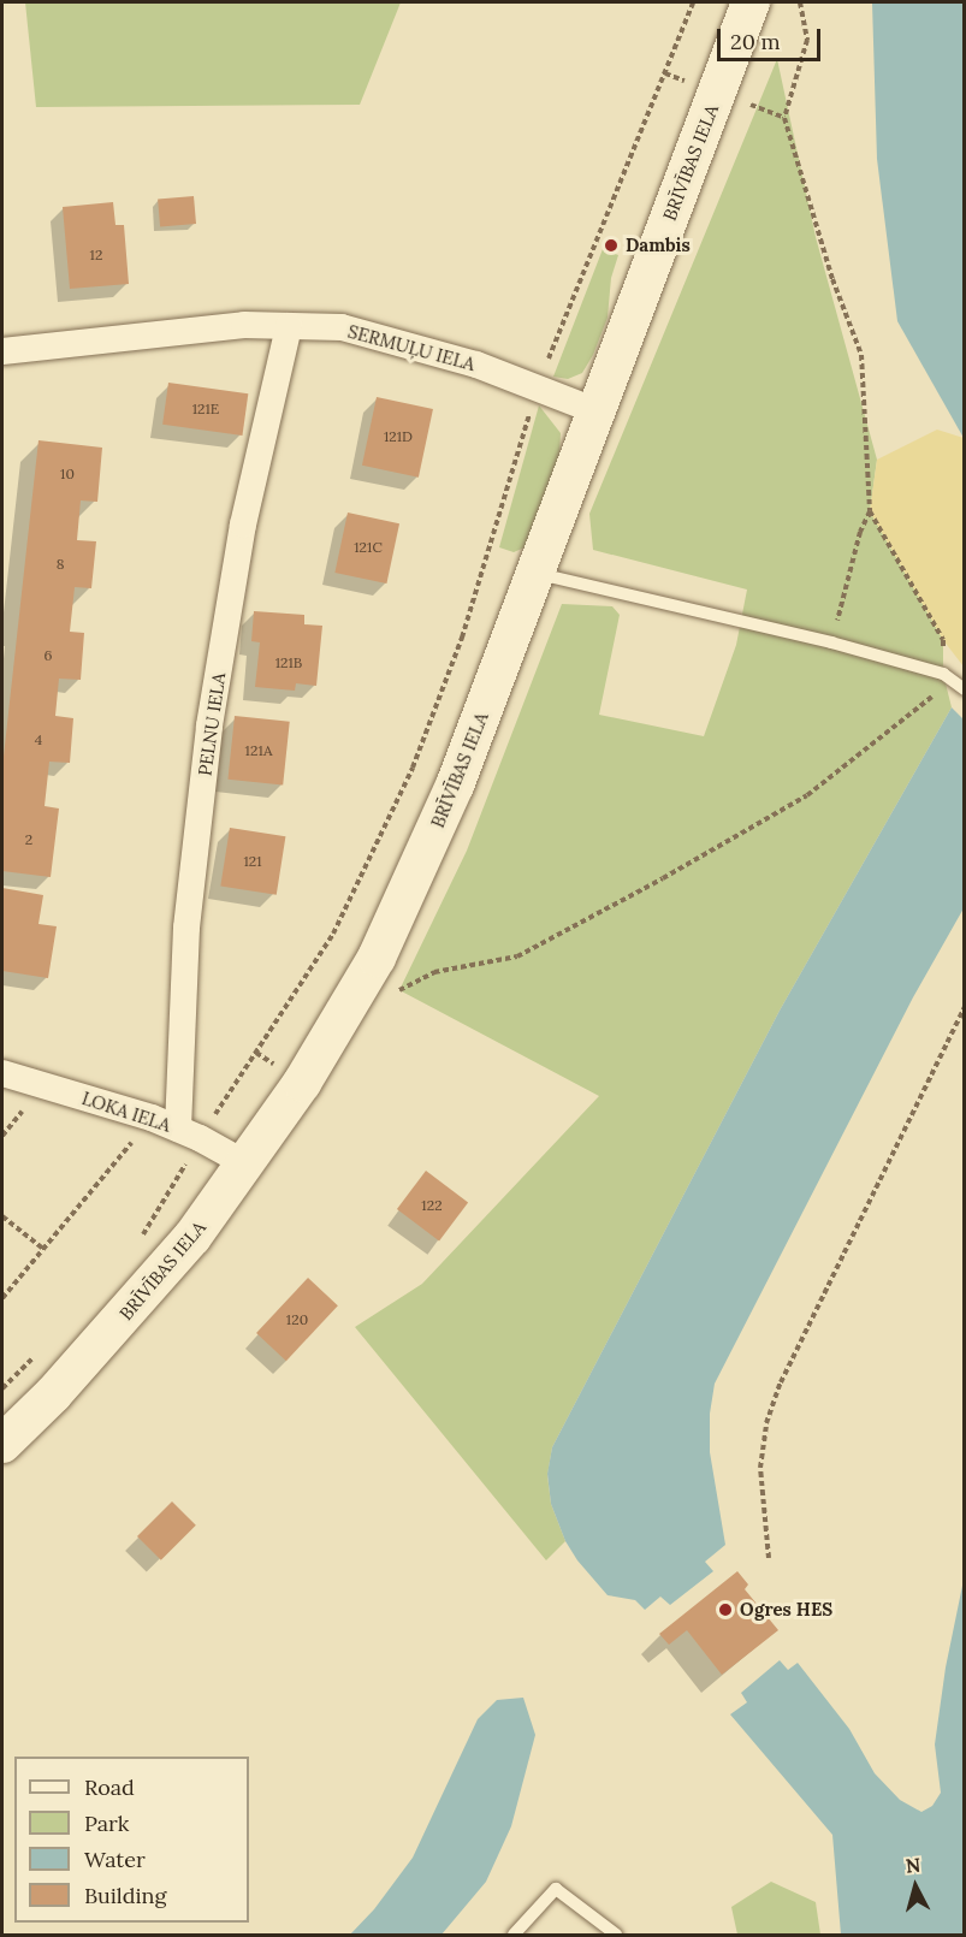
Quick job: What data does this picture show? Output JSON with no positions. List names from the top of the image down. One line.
{"streets":{"main road":["BRĪVĪBAS IELA"],"street":["SERMUĻU IELA","PELNU IELA","LOKA IELA"]},"crossings":[["BRĪVĪBAS IELA","SERMUĻU IELA"],["BRĪVĪBAS IELA","LOKA IELA"],["SERMUĻU IELA","PELNU IELA"],["PELNU IELA","LOKA IELA"]],"places":["Dambis","Ogres HES"],"house_numbers":["12","121E","121D","10","121C","8","6","121B","4","121A","2","121","122","120"],"legend":["Road","Park","Water","Building"],"scale_bar":"20 m","north":"top"}
